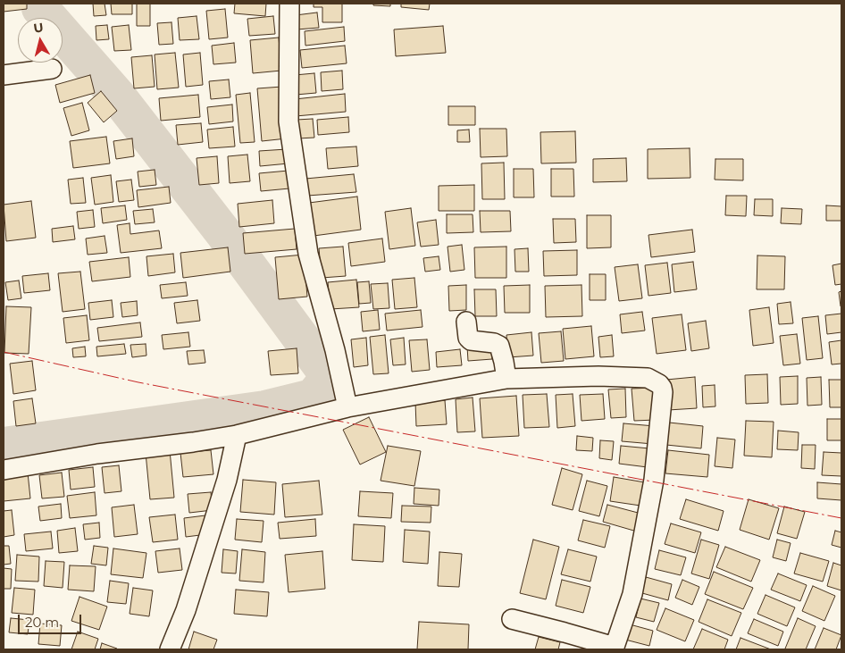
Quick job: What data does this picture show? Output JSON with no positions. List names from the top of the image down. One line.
{"scale_bar":"20 m","north":"top"}
